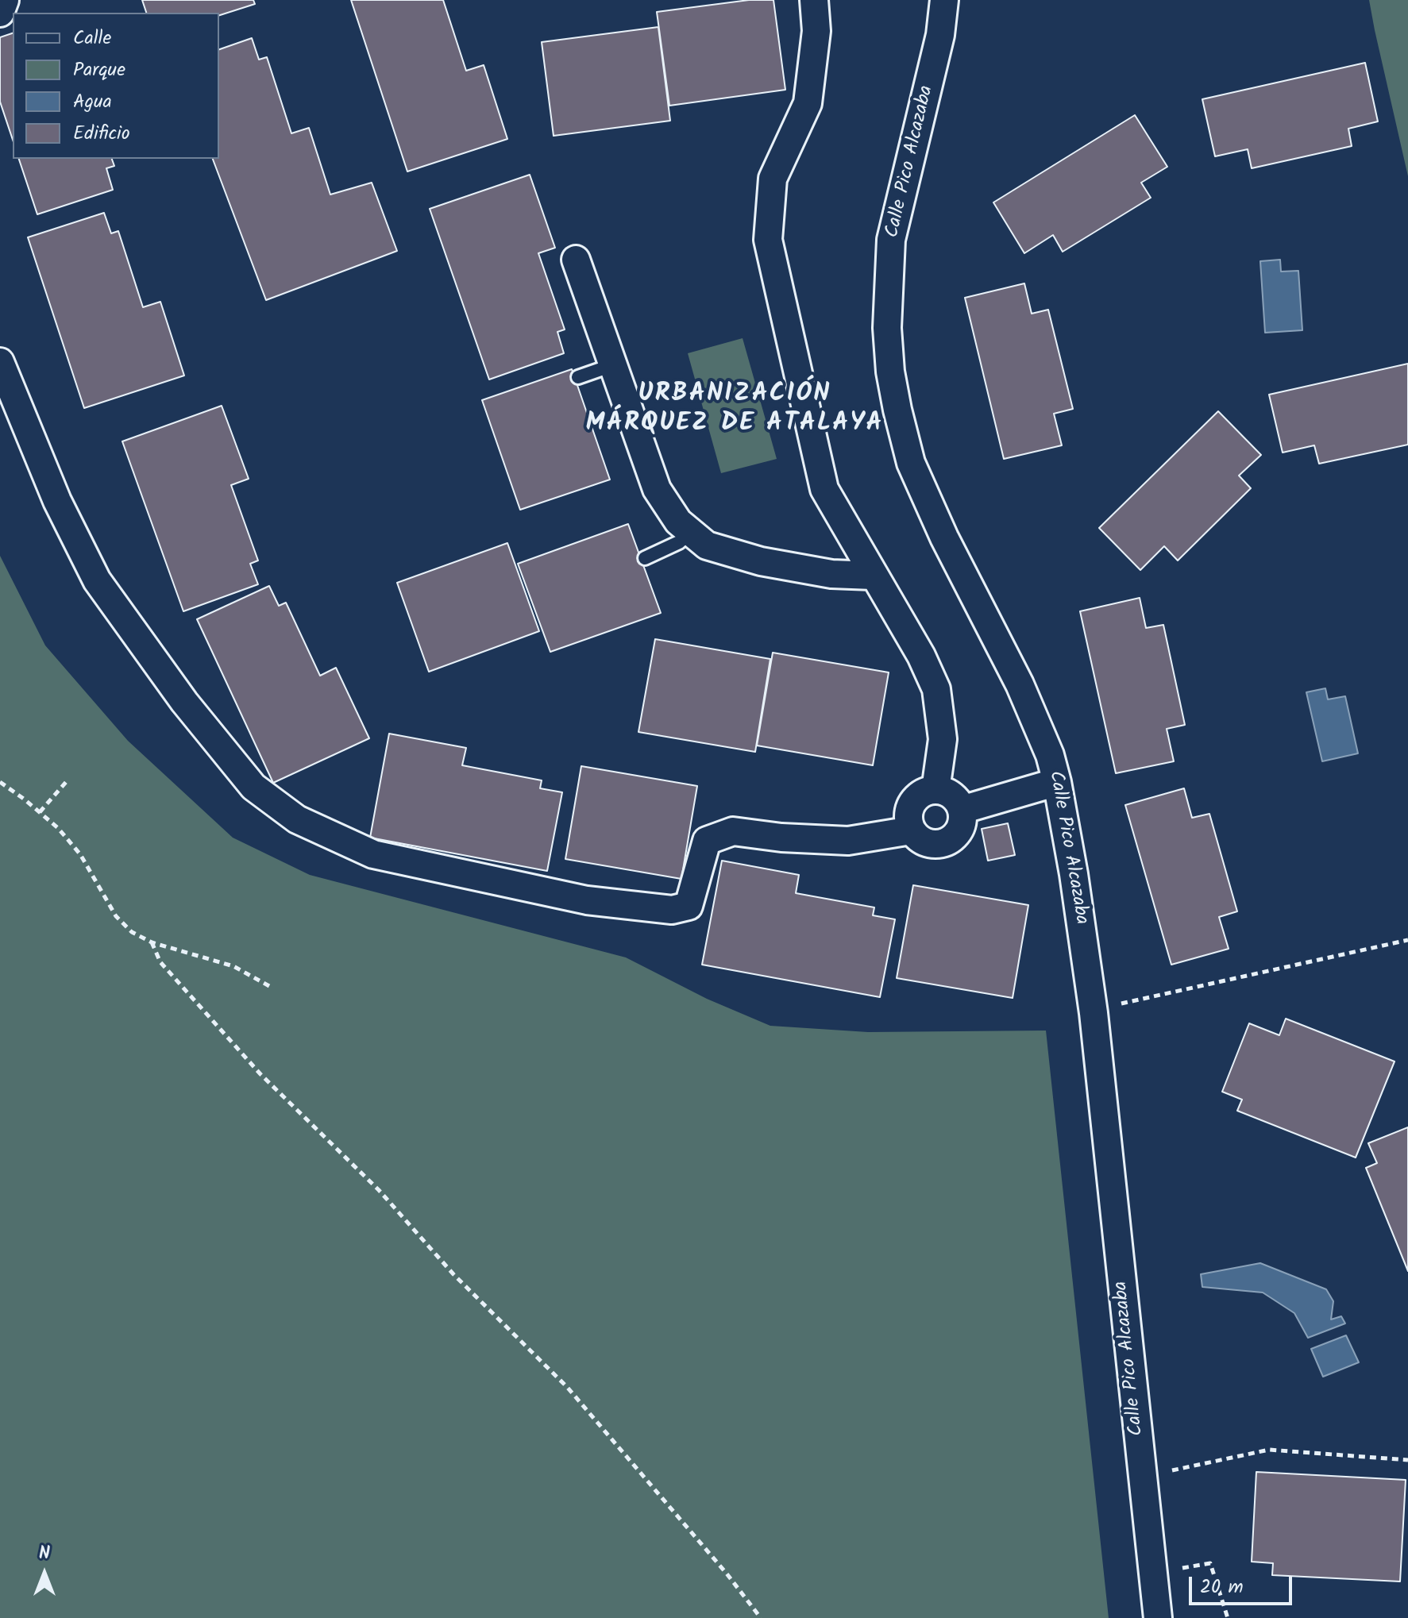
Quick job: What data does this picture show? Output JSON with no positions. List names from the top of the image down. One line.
{"streets":{"street":["Calle Pico Alcazaba"]},"districts":["URBANIZACIÓN MÁRQUEZ DE ATALAYA"],"legend":["Calle","Parque","Agua","Edificio"],"scale_bar":"20 m","north":"top"}
